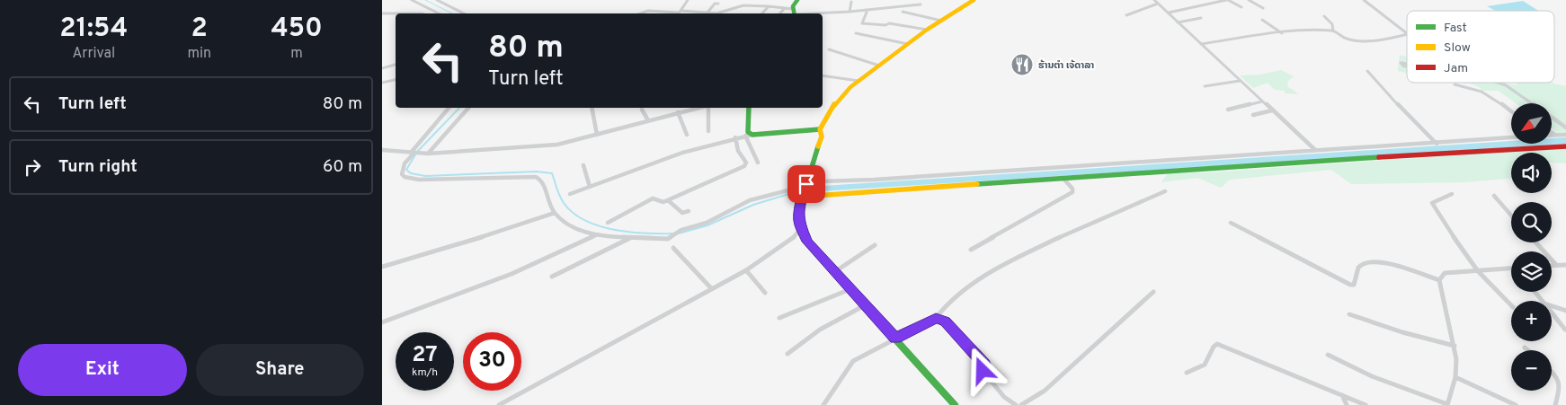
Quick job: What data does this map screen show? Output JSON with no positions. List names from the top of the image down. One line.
{"places":{"restaurant":["ຮ້ານຕຳ ເຈ້ດາລາ"]},"legend":["Fast","Slow","Jam"],"north":"bottom left","page":{"eta":["21:54","Arrival","2","min","450","m"],"turn":["80 m","Turn left"],"list":[{"name":"Turn left","value":"80 m"},{"name":"Turn right","value":"60 m"}],"map_buttons":["+","−"],"speed":"27 km/h","limit":"30","buttons":["Exit","Share"]}}
